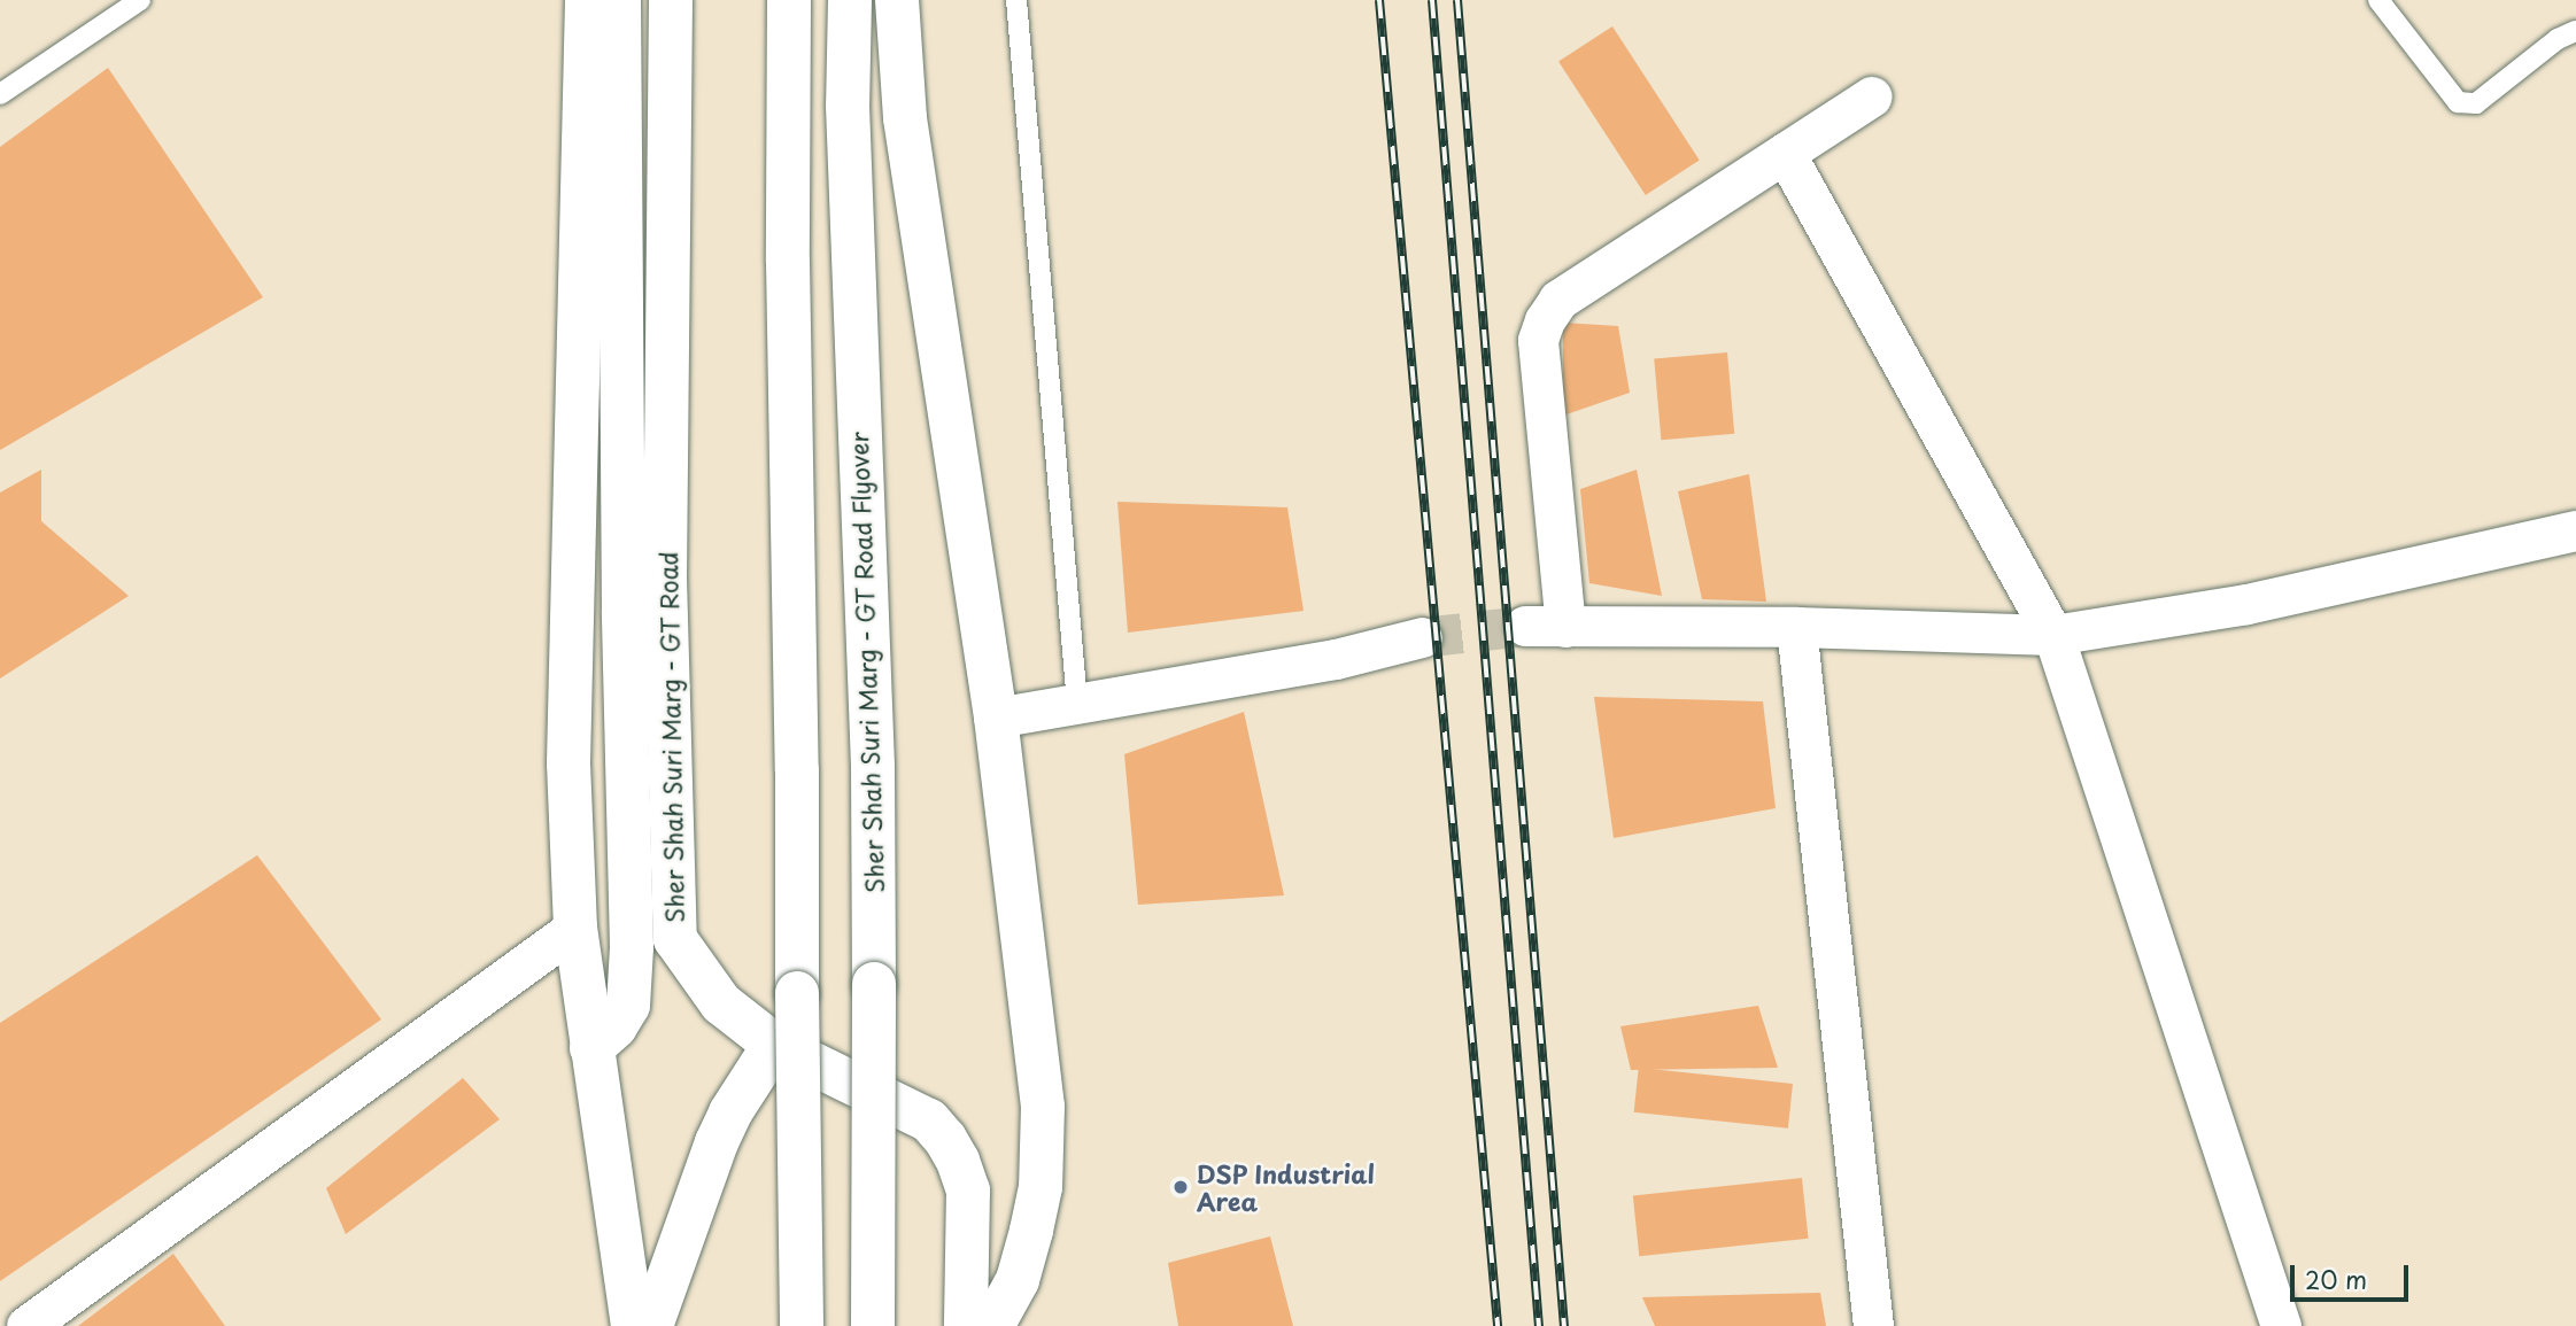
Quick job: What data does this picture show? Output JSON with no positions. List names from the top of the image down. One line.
{"streets":{"main road":["Sher Shah Suri Marg - GT Road Flyover","Sher Shah Suri Marg - GT Road"]},"places":["DSP Industrial Area"],"scale_bar":"20 m"}
